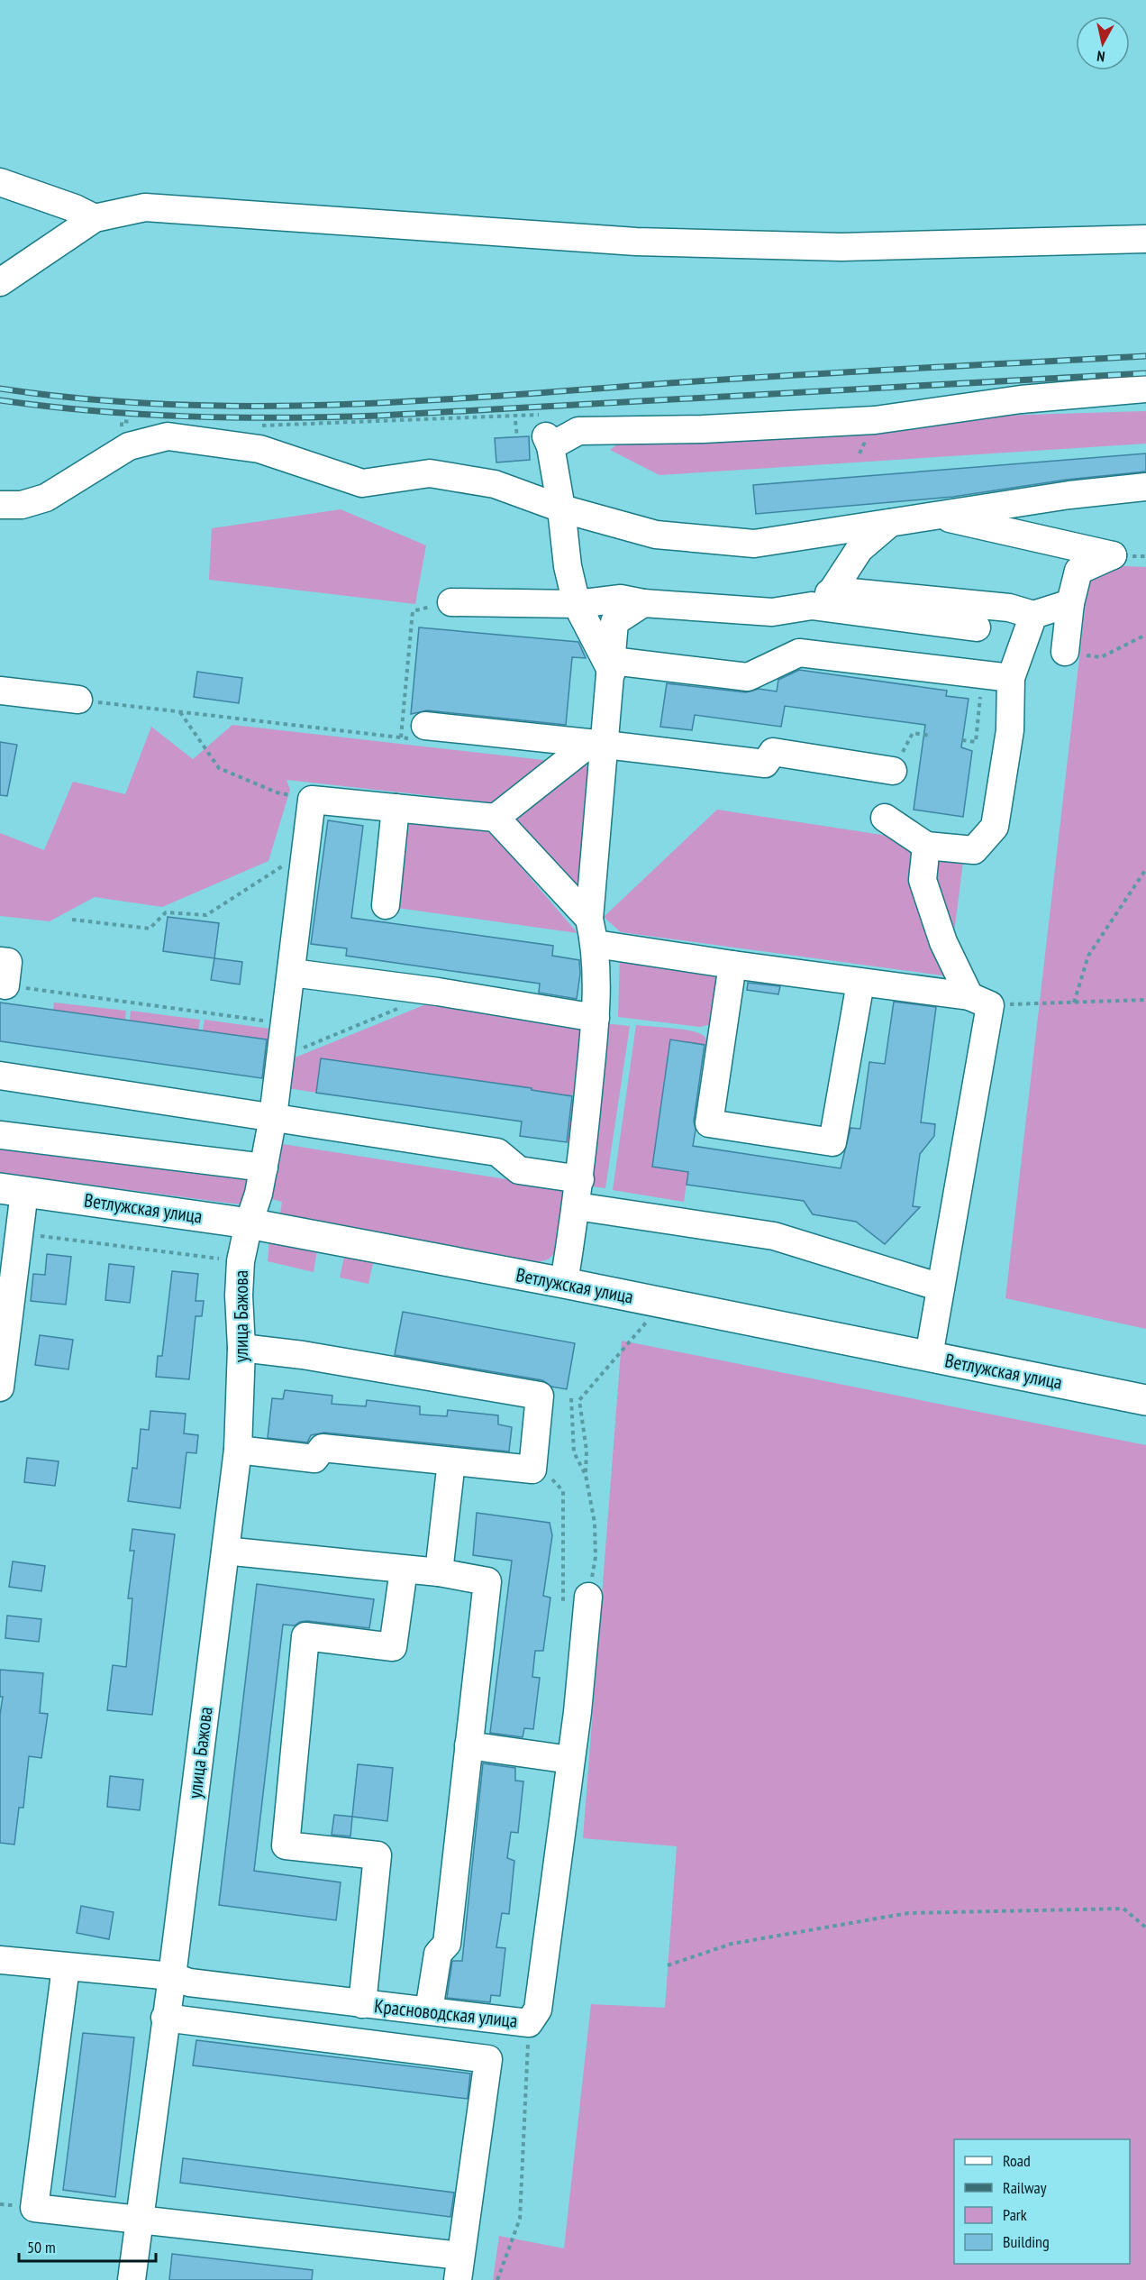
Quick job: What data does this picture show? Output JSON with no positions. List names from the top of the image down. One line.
{"streets":{"main road":["Ветлужская улица"],"street":["улица Бажова","Красноводская улица"]},"crossings":[["Ветлужская улица","улица Бажова"],["улица Бажова","Красноводская улица"]],"legend":["Road","Railway","Park","Building"],"scale_bar":"50 m","north":"bottom"}
